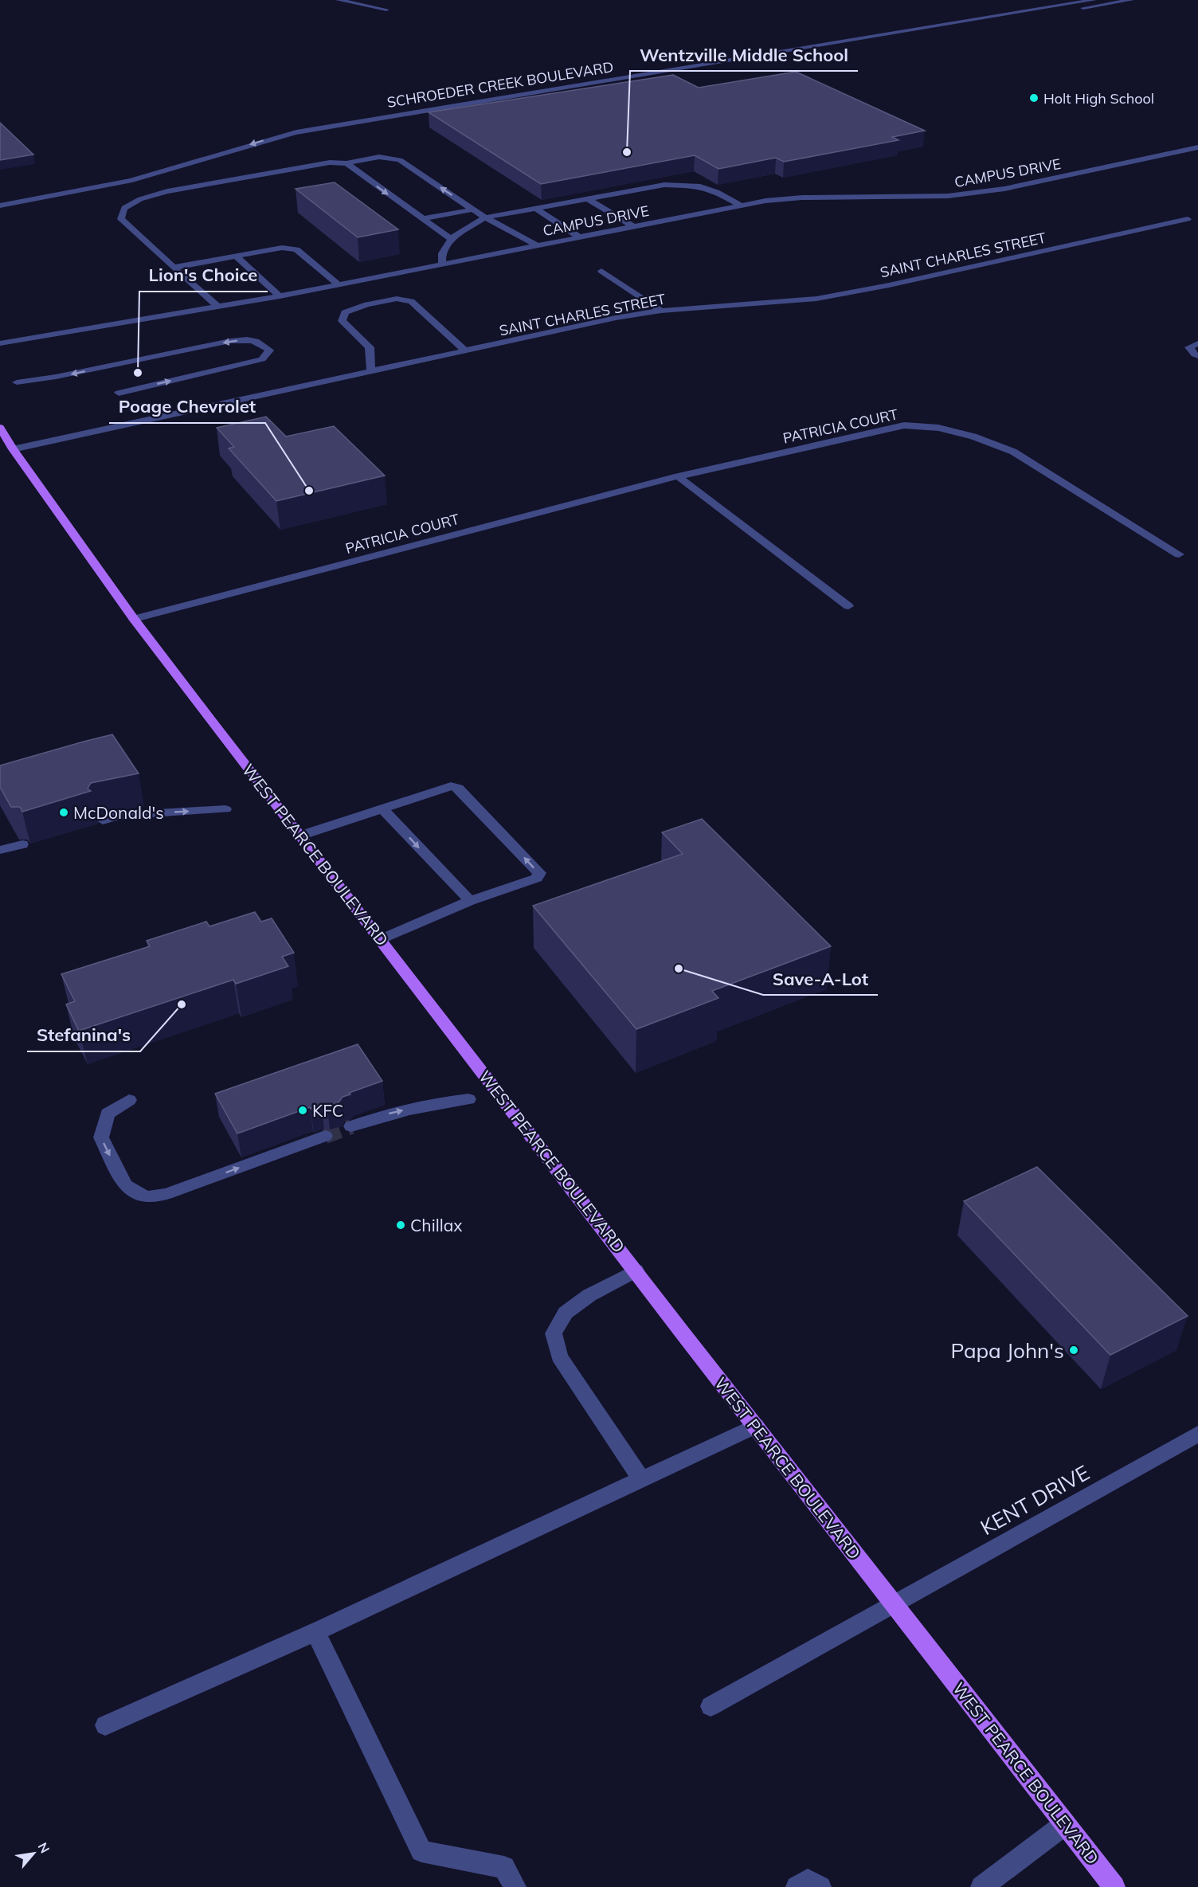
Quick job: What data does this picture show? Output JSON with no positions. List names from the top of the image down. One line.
{"streets":{"main road":["WEST PEARCE BOULEVARD"],"street":["SCHROEDER CREEK BOULEVARD","CAMPUS DRIVE","SAINT CHARLES STREET","PATRICIA COURT","KENT DRIVE"]},"crossings":[["SAINT CHARLES STREET","WEST PEARCE BOULEVARD"],["PATRICIA COURT","WEST PEARCE BOULEVARD"],["WEST PEARCE BOULEVARD","KENT DRIVE"]],"places":["Holt High School","Wentzville Middle School","Lion's Choice","Poage Chevrolet","McDonald's","Save-A-Lot","Stefanina's","KFC","Chillax","Papa John's"],"north":"top right"}
